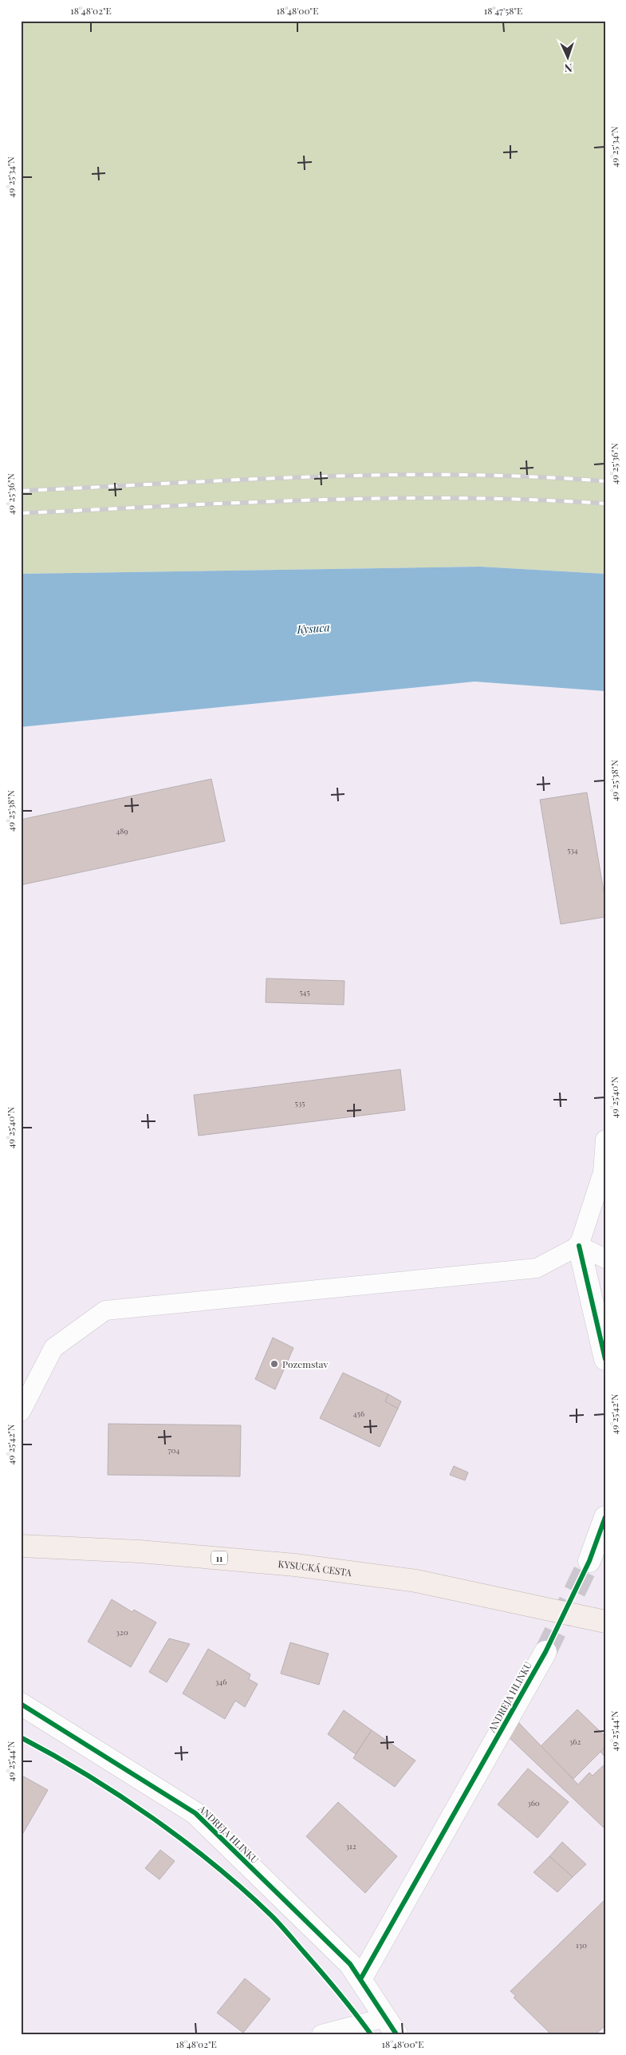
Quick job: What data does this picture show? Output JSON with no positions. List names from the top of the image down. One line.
{"streets":{"main road":["11","KYSUCKÁ CESTA"],"street":["ANDREJA HLINKU"]},"water":["Kysuca"],"places":["Pozemstav"],"house_numbers":["489","534","545","535","456","704","320","346","362","360","312","130"],"north":"bottom","coordinates":["18°48'02\"E","18°48'00\"E","18°47'58\"E","49°25'34\"N","49°25'36\"N","49°25'38\"N","49°25'40\"N","49°25'42\"N","49°25'44\"N"]}
